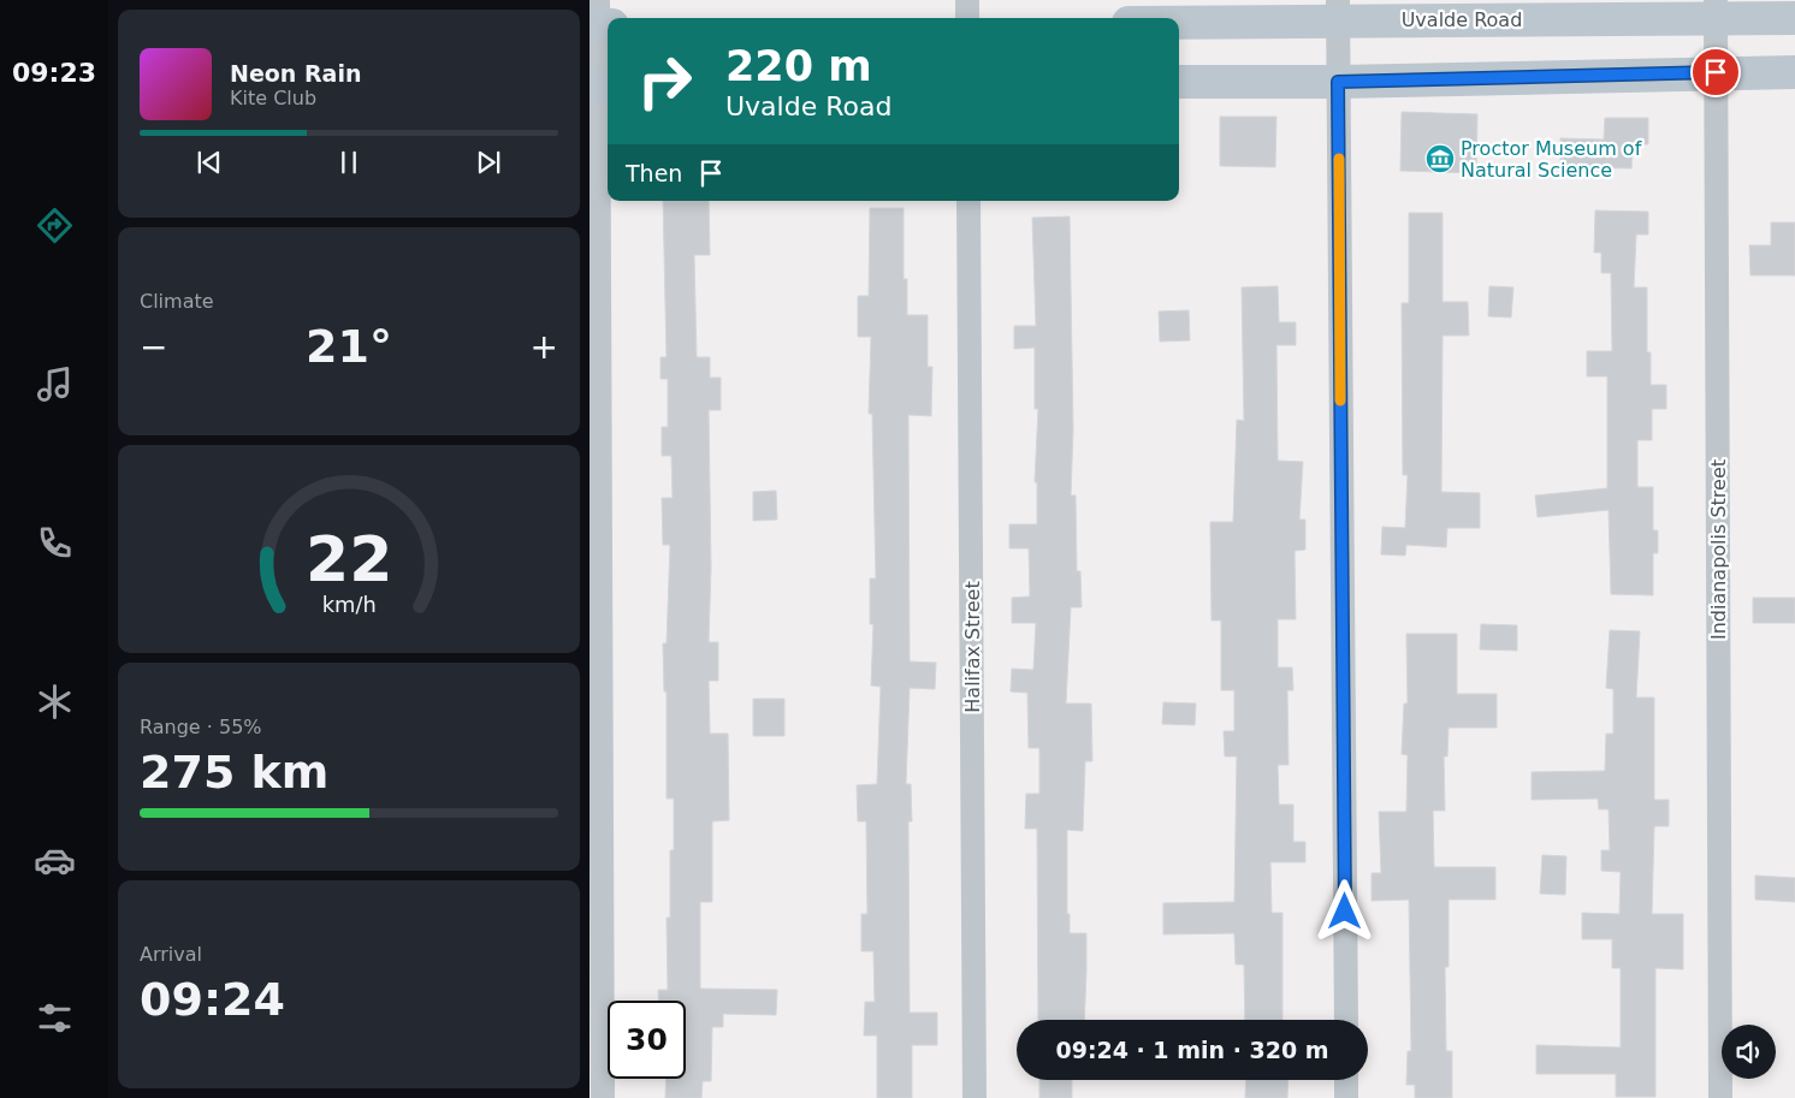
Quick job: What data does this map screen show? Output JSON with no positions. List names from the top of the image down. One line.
{"streets":{"main road":["Uvalde Road"],"street":["Indianapolis Street","Halifax Street"]},"crossings":[["Uvalde Road","Indianapolis Street"]],"places":{"museum":["Proctor Museum of Natural Science"]},"page":{"tabs":"09:23","turn":["220 m","Uvalde Road"],"song":["Neon Rain","Kite Club"],"then":"Then","tile":["Climate",["Range · 55%","275 km"],["Arrival","09:24"]],"heat":["−","21°","+"],"limit":"30","trip":"09:24 · 1 min · 320 m","gauge":["22","km/h"]}}
